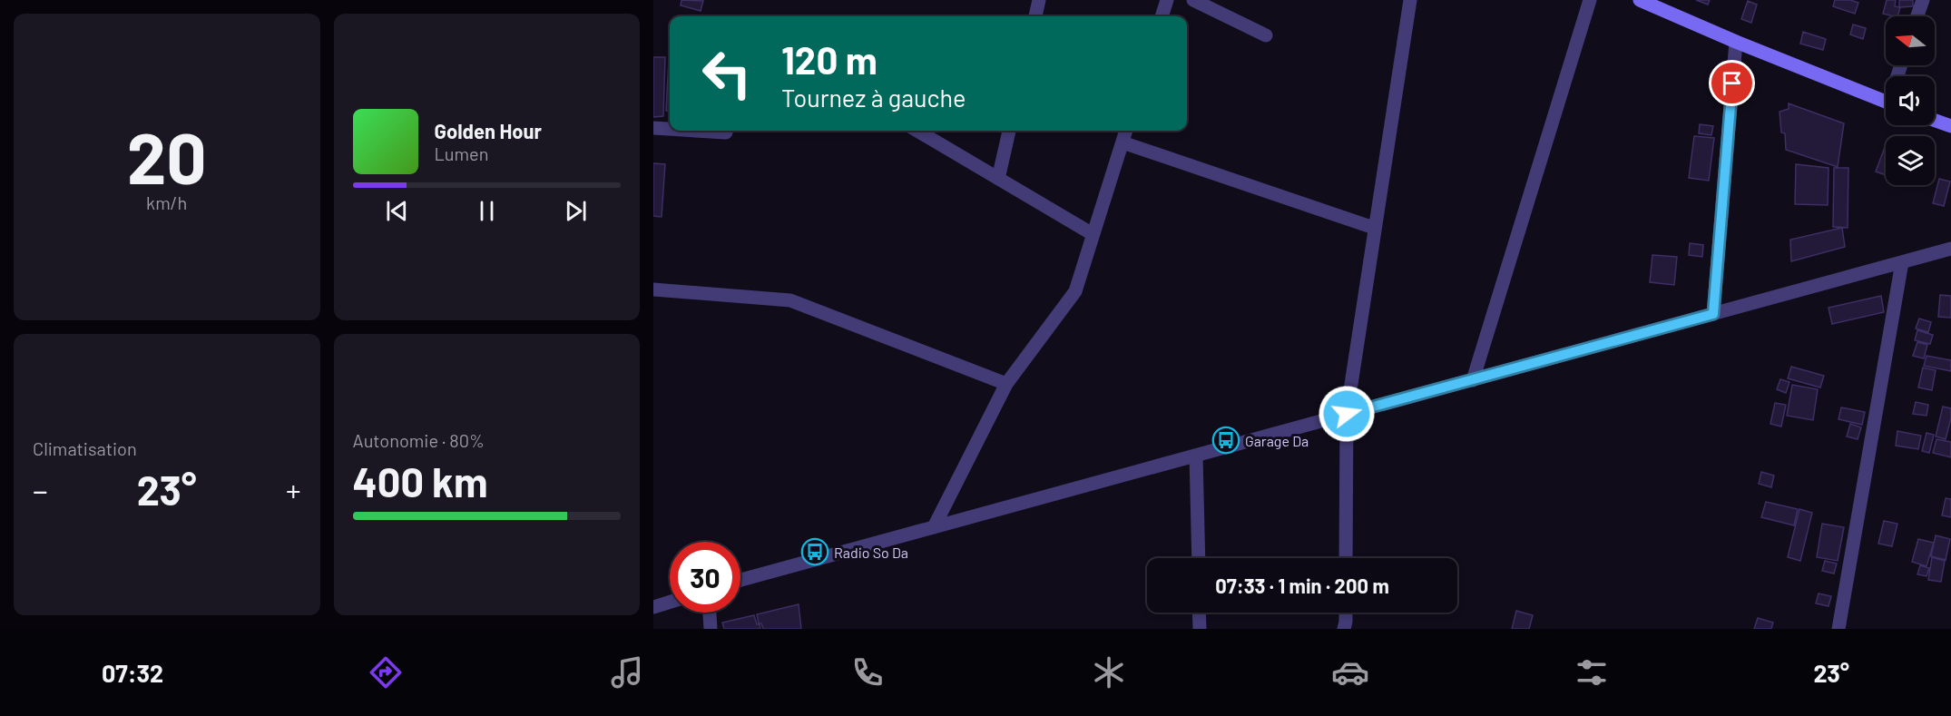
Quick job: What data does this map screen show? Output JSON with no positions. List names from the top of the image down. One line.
{"places":{"bus stop":["Garage Da","Radio So Da"]},"north":"left","page":{"tile":[["20","km/h"],"Climatisation",["Autonomie · 80%","400 km"]],"turn":["120 m","Tournez à gauche"],"song":["Golden Hour","Lumen"],"heat":["−","23°","+"],"limit":"30","trip":"07:33 · 1 min · 200 m","tabs":["07:32","23°"]}}
